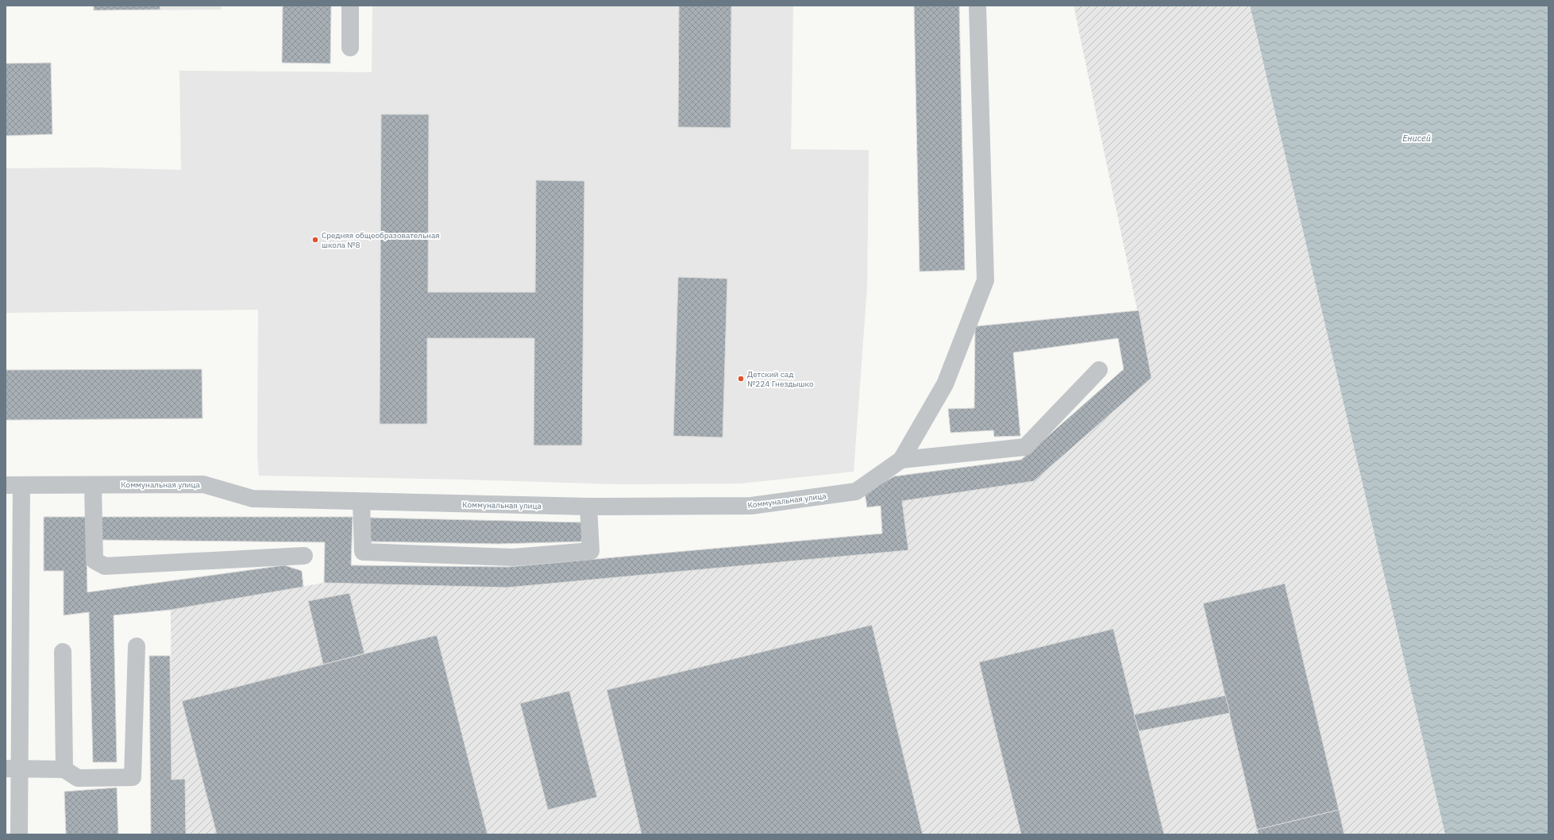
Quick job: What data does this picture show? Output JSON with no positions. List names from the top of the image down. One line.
{"streets":{"street":["Коммунальная улица"]},"water":["Енисей"],"places":["Средняя общеобразовательная школа №8","Детский сад №224 Гнездышко"]}
